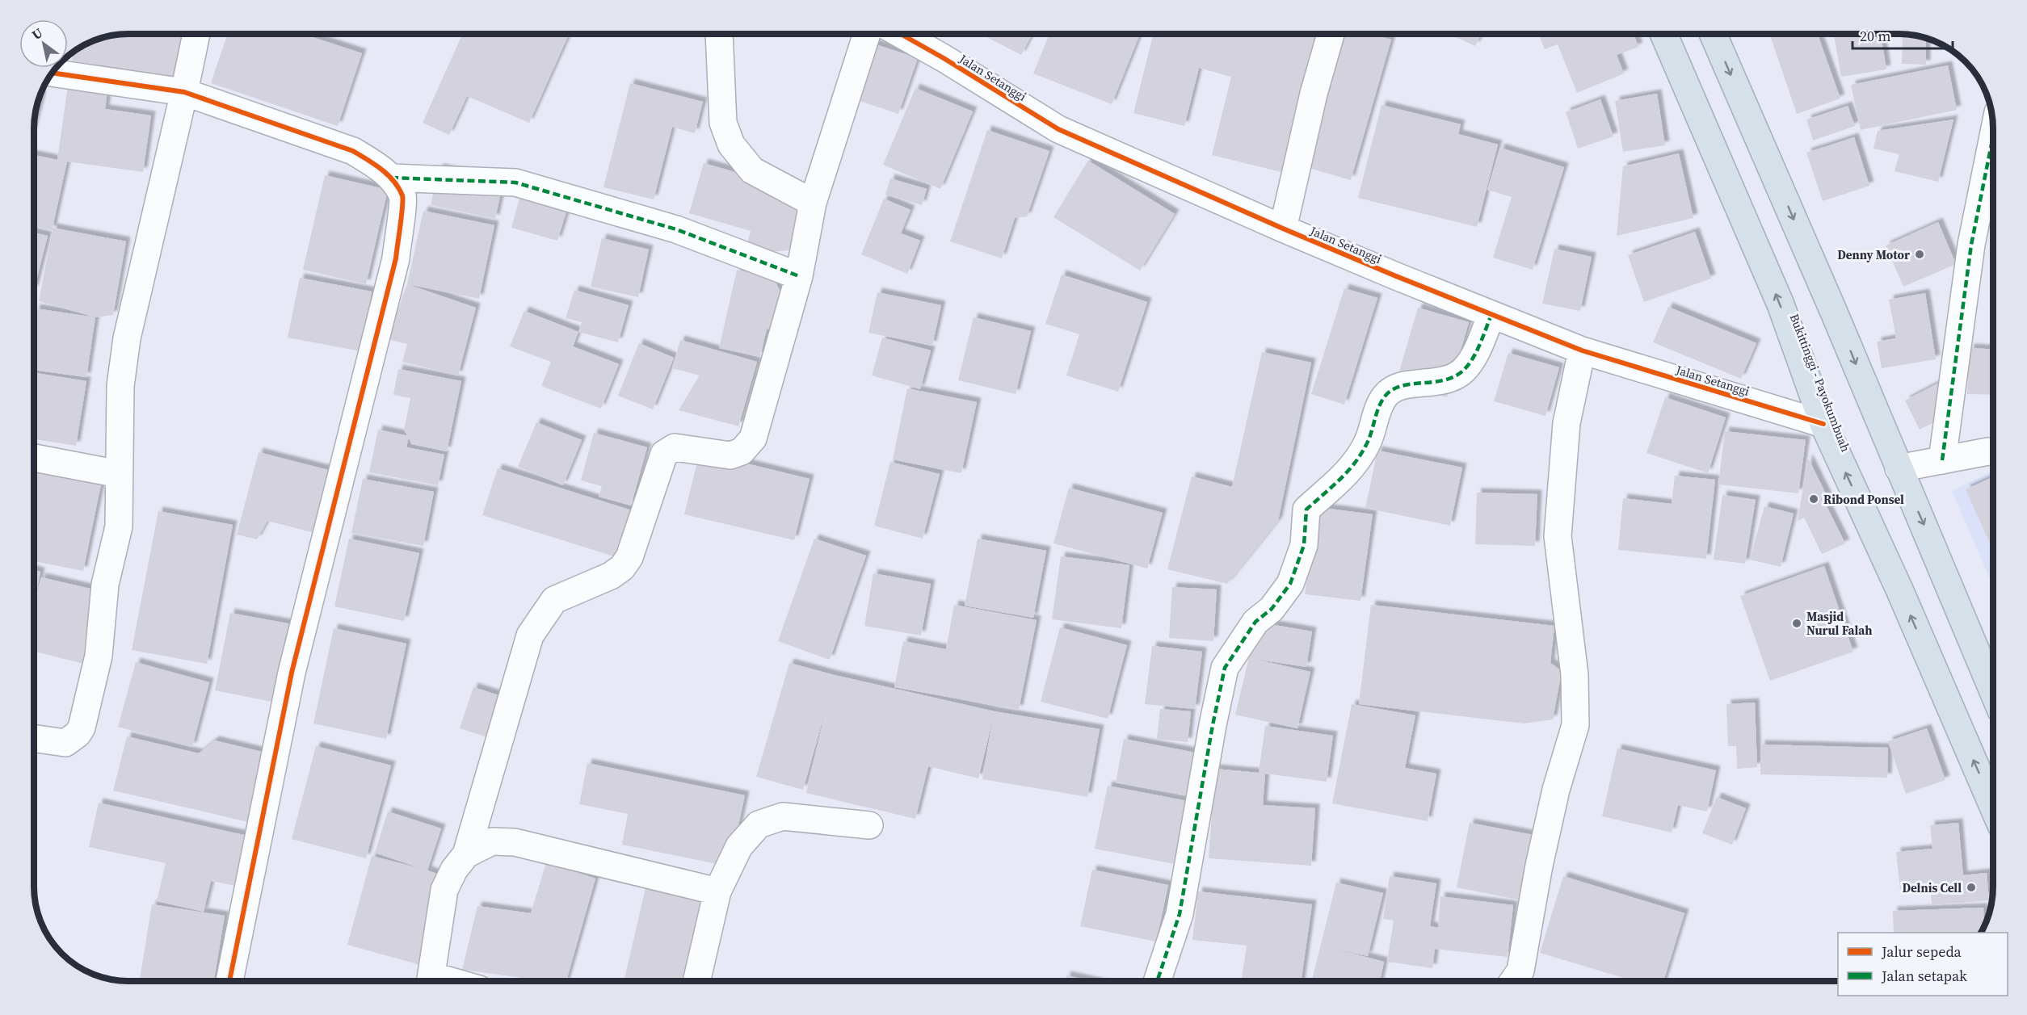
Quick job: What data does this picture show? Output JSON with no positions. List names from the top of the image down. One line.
{"streets":{"highway":["Bukittinggi - Payokumbuah"],"street":["Jalan Setanggi"]},"crossings":[["Jalan Setanggi","Bukittinggi - Payokumbuah"]],"places":["Denny Motor","Ribond Ponsel","Masjid Nurul Falah","Delnis Cell"],"legend":["Jalur sepeda","Jalan setapak"],"scale_bar":"20 m","north":"top left"}
